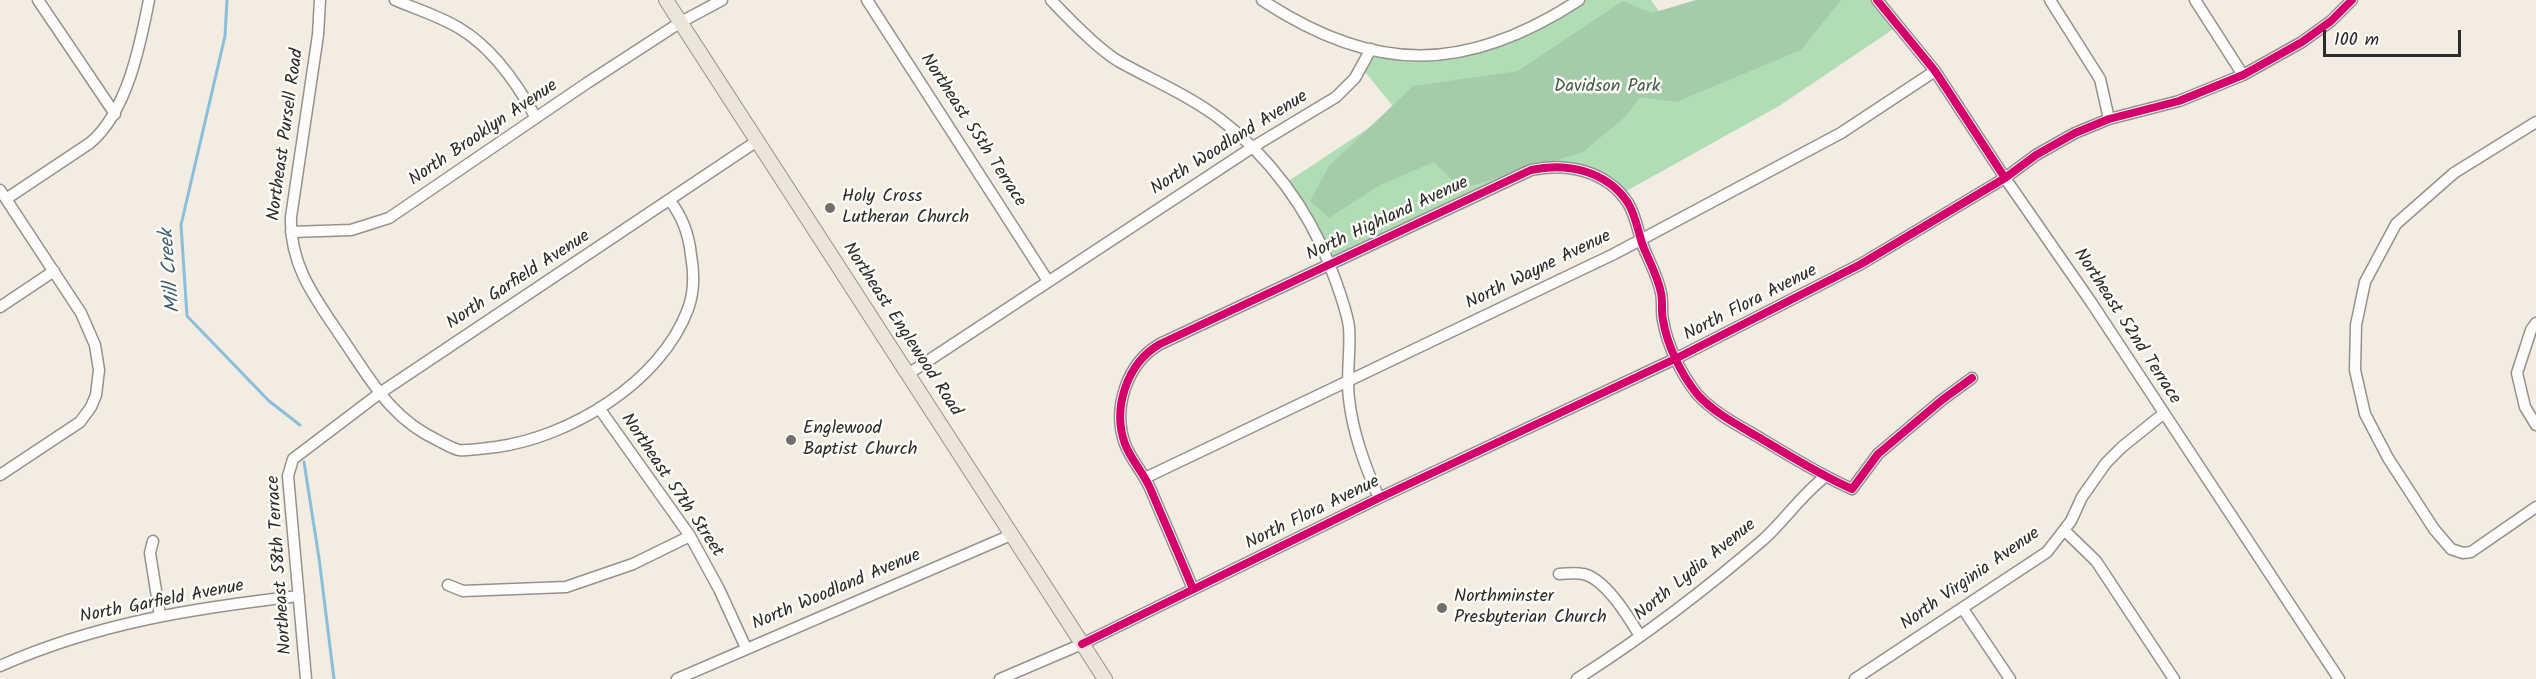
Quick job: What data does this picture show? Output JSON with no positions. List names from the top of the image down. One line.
{"streets":{"main road":["Northeast Englewood Road"],"street":["Northeast 55th Terrace","North Brooklyn Avenue","Northeast Pursell Road","North Woodland Avenue","North Highland Avenue","North Wayne Avenue","North Garfield Avenue","North Flora Avenue","Northeast 52nd Terrace","Northeast 57th Street","Northeast 58th Terrace","North Lydia Avenue","North Virginia Avenue"]},"crossings":[["Northeast 55th Terrace","North Woodland Avenue"],["North Brooklyn Avenue","Northeast Pursell Road"],["North Brooklyn Avenue","Northeast Englewood Road"],["Northeast Pursell Road","North Garfield Avenue"],["Northeast Pursell Road","Northeast 57th Street"],["North Woodland Avenue","Northeast Englewood Road"],["North Woodland Avenue","Northeast 57th Street"],["North Highland Avenue","North Wayne Avenue"],["North Highland Avenue","North Flora Avenue"],["North Highland Avenue","North Lydia Avenue"],["North Wayne Avenue","Northeast 52nd Terrace"],["North Garfield Avenue","Northeast Englewood Road"],["North Garfield Avenue","Northeast 58th Terrace"],["North Flora Avenue","Northeast 52nd Terrace"],["North Flora Avenue","Northeast Englewood Road"],["Northeast 52nd Terrace","North Virginia Avenue"]],"water":["Mill Creek"],"parks":["Davidson Park"],"places":["Holy Cross Lutheran Church","Englewood Baptist Church","Northminster Presbyterian Church"],"scale_bar":"100 m"}
